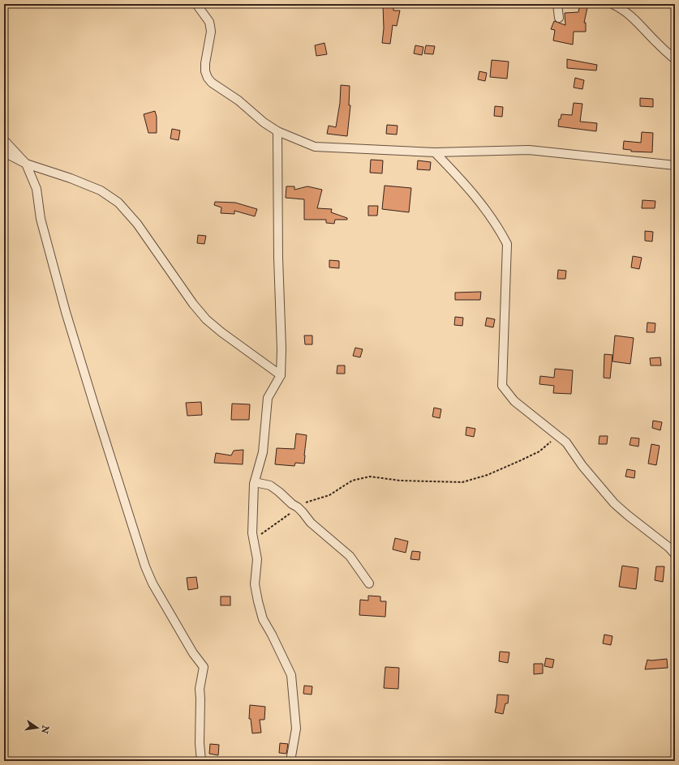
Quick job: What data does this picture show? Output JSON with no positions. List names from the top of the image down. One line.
{"north":"right"}
